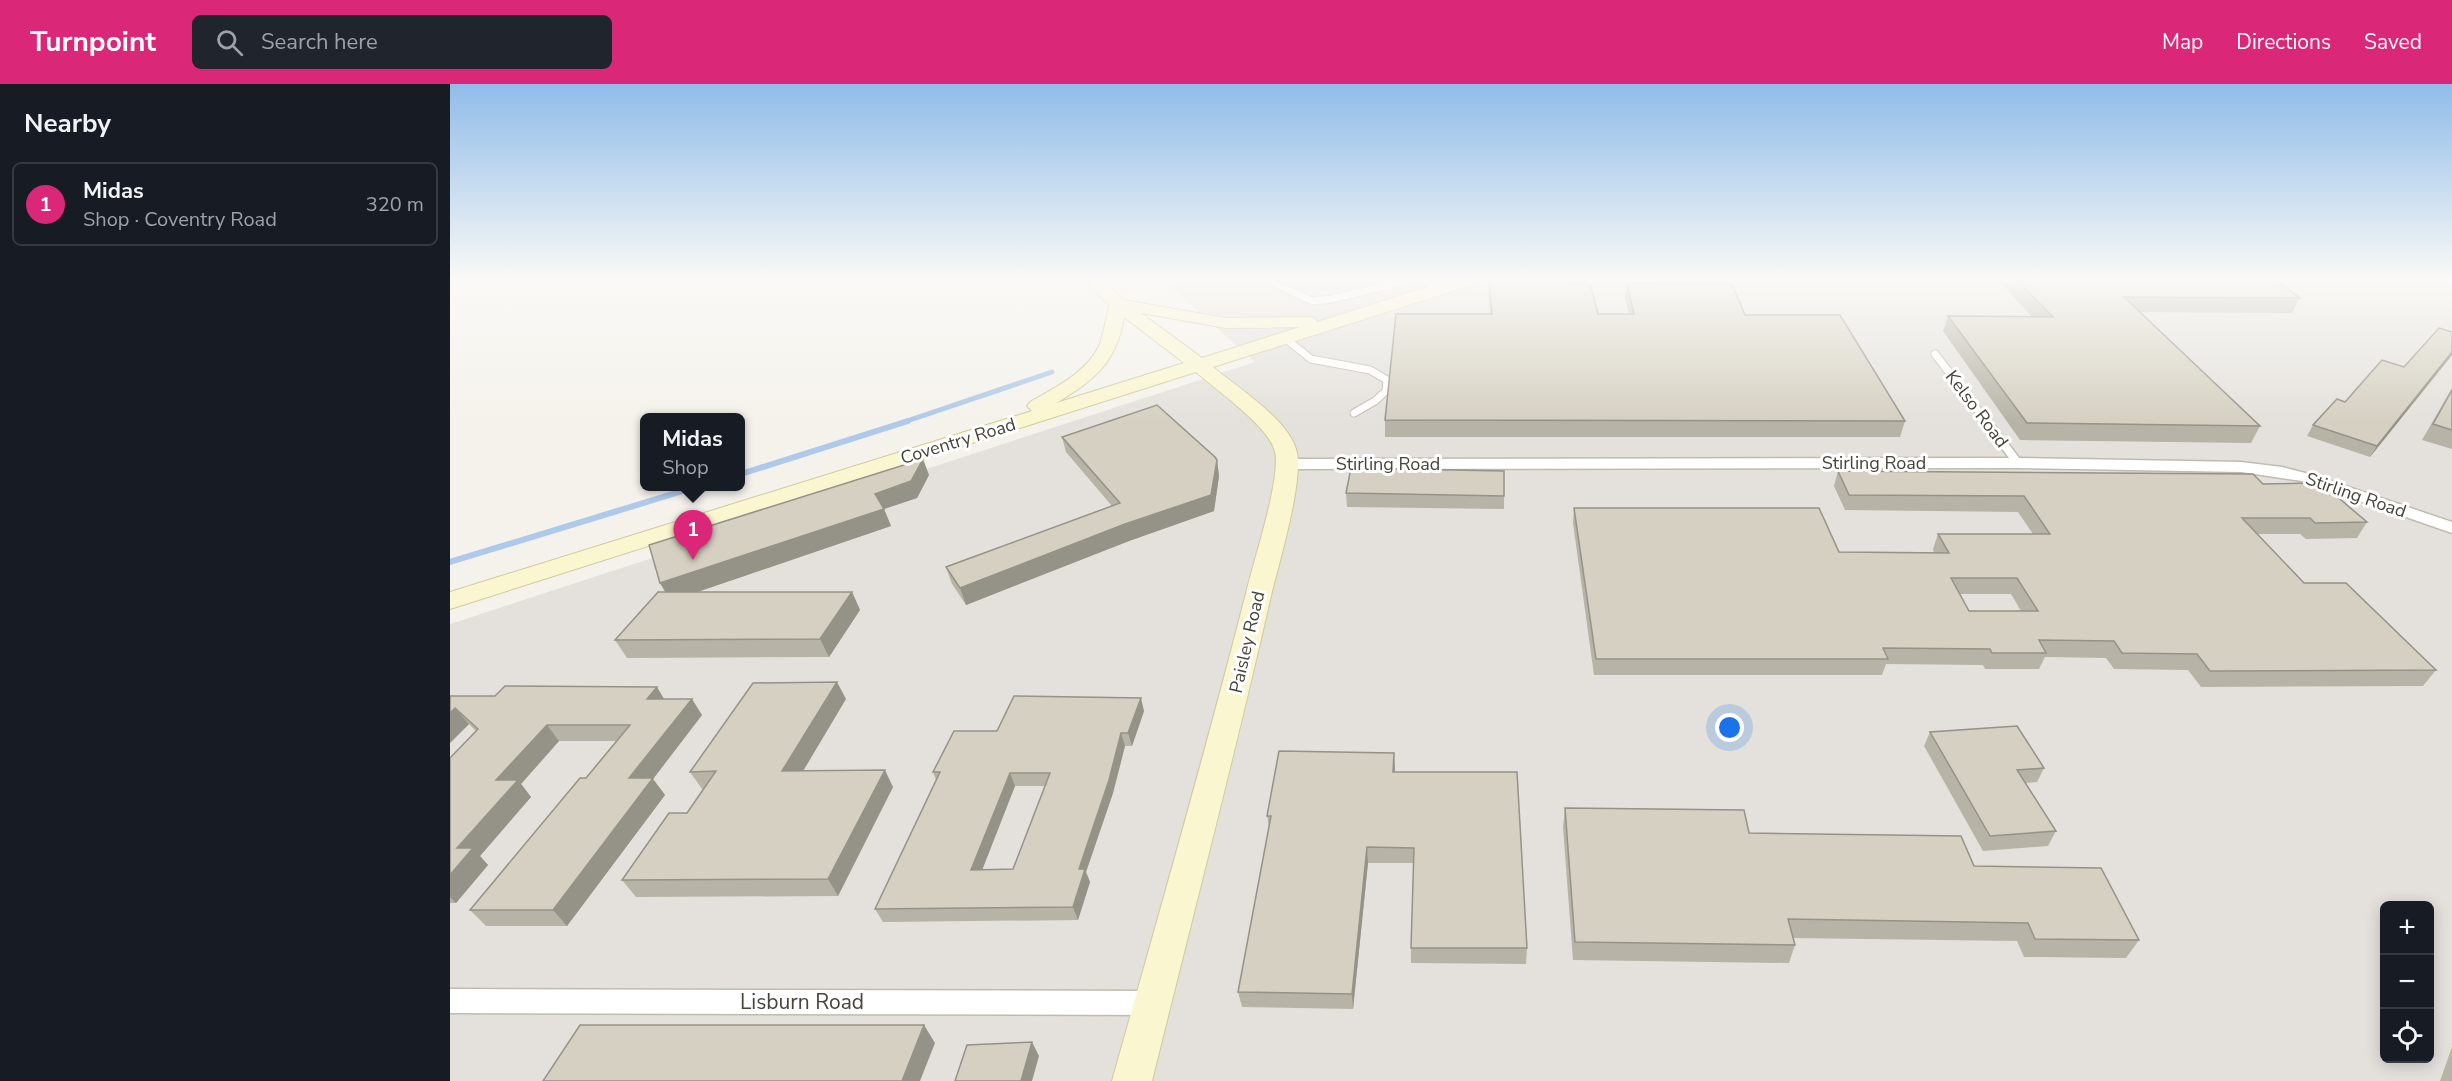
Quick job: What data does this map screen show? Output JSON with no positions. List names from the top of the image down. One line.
{"streets":{"main road":["Coventry Road","Paisley Road"],"street":["Stirling Road","Lisburn Road"],"lane":["Kelso Road"]},"crossings":[["Kelso Road","Stirling Road"],["Coventry Road","Paisley Road"],["Stirling Road","Paisley Road"],["Paisley Road","Lisburn Road"]],"page":{"header":"Turnpoint","search":"Search here","nav":["Map","Directions","Saved"],"heading":"Nearby","list":[{"mark":"1","name":"Midas","note":"Shop · Coventry Road","value":"320 m"}],"popup":["Midas","Shop"],"pins":"1","map_buttons":["+","−"]}}
